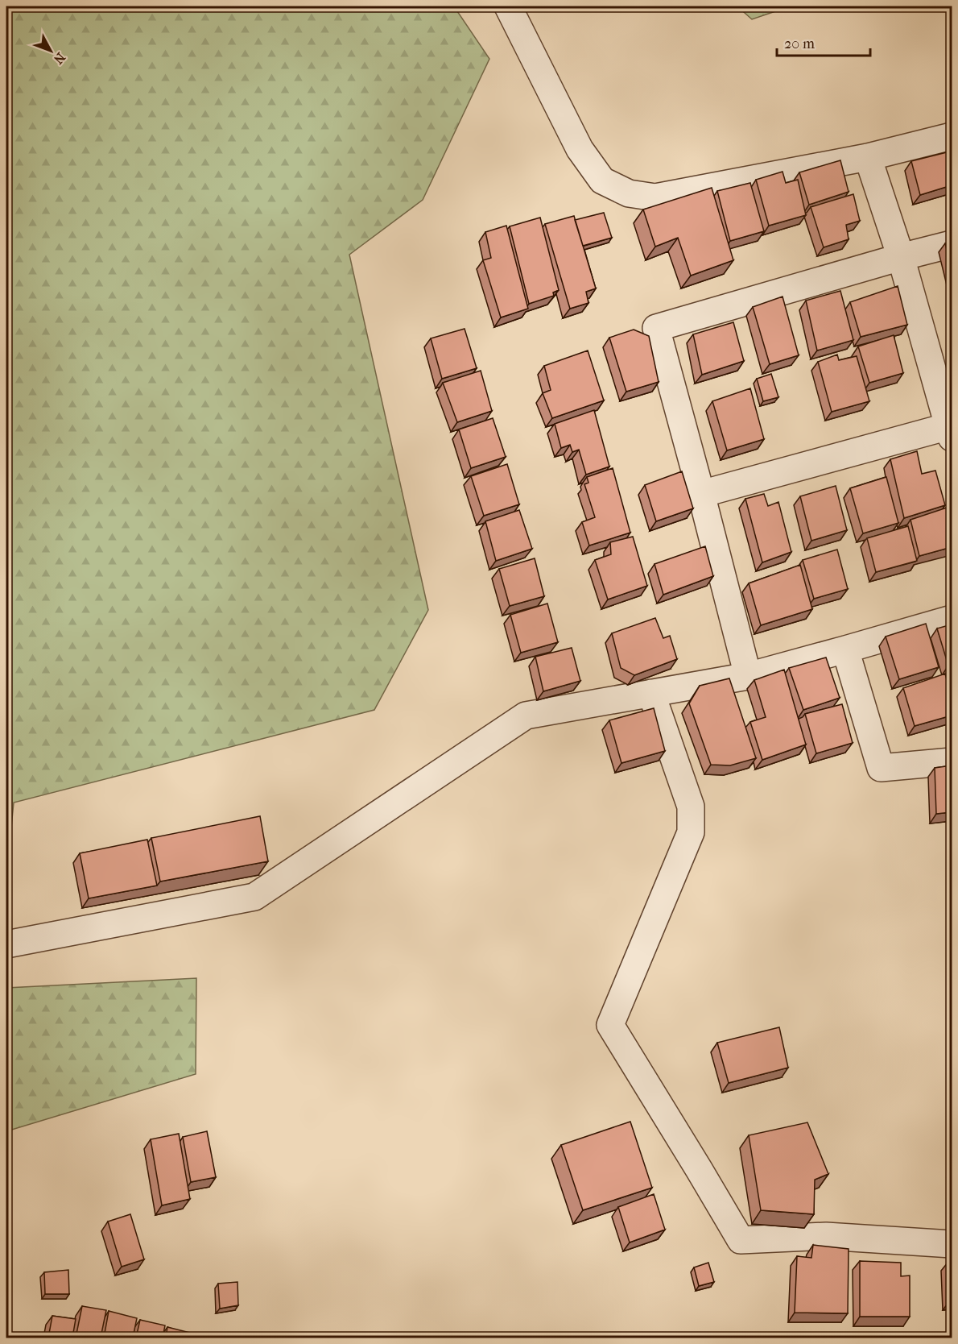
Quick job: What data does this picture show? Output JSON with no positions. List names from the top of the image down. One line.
{"scale_bar":"20 m","north":"bottom right"}
